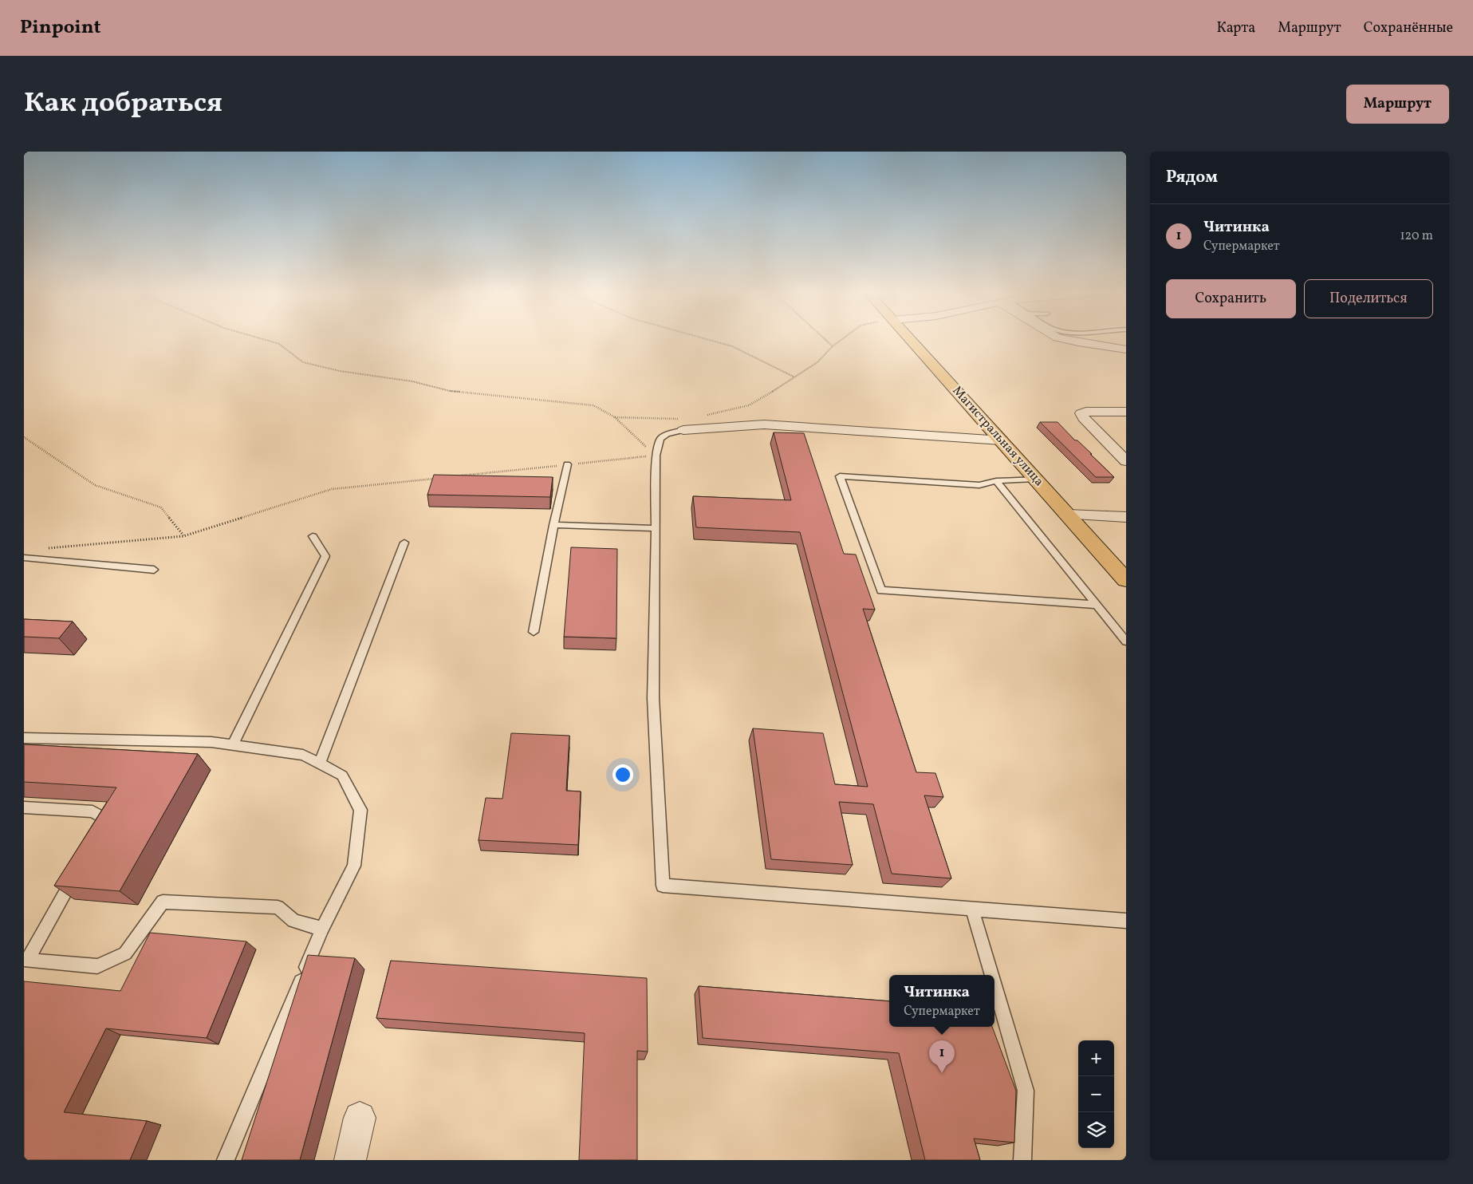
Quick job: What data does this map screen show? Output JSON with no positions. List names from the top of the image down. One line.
{"streets":{"main road":["Магистральная улица"]},"page":{"header":"Pinpoint","nav":["Карта","Маршрут","Сохранённые"],"title":"Как добраться","buttons":["Маршрут",["Сохранить","Поделиться"]],"heading":"Рядом","list":[{"mark":"1","name":"Читинка","note":"Супермаркет","value":"120 m"}],"popup":["Читинка","Супермаркет"],"map_buttons":["+","−"],"pins":"1"}}
